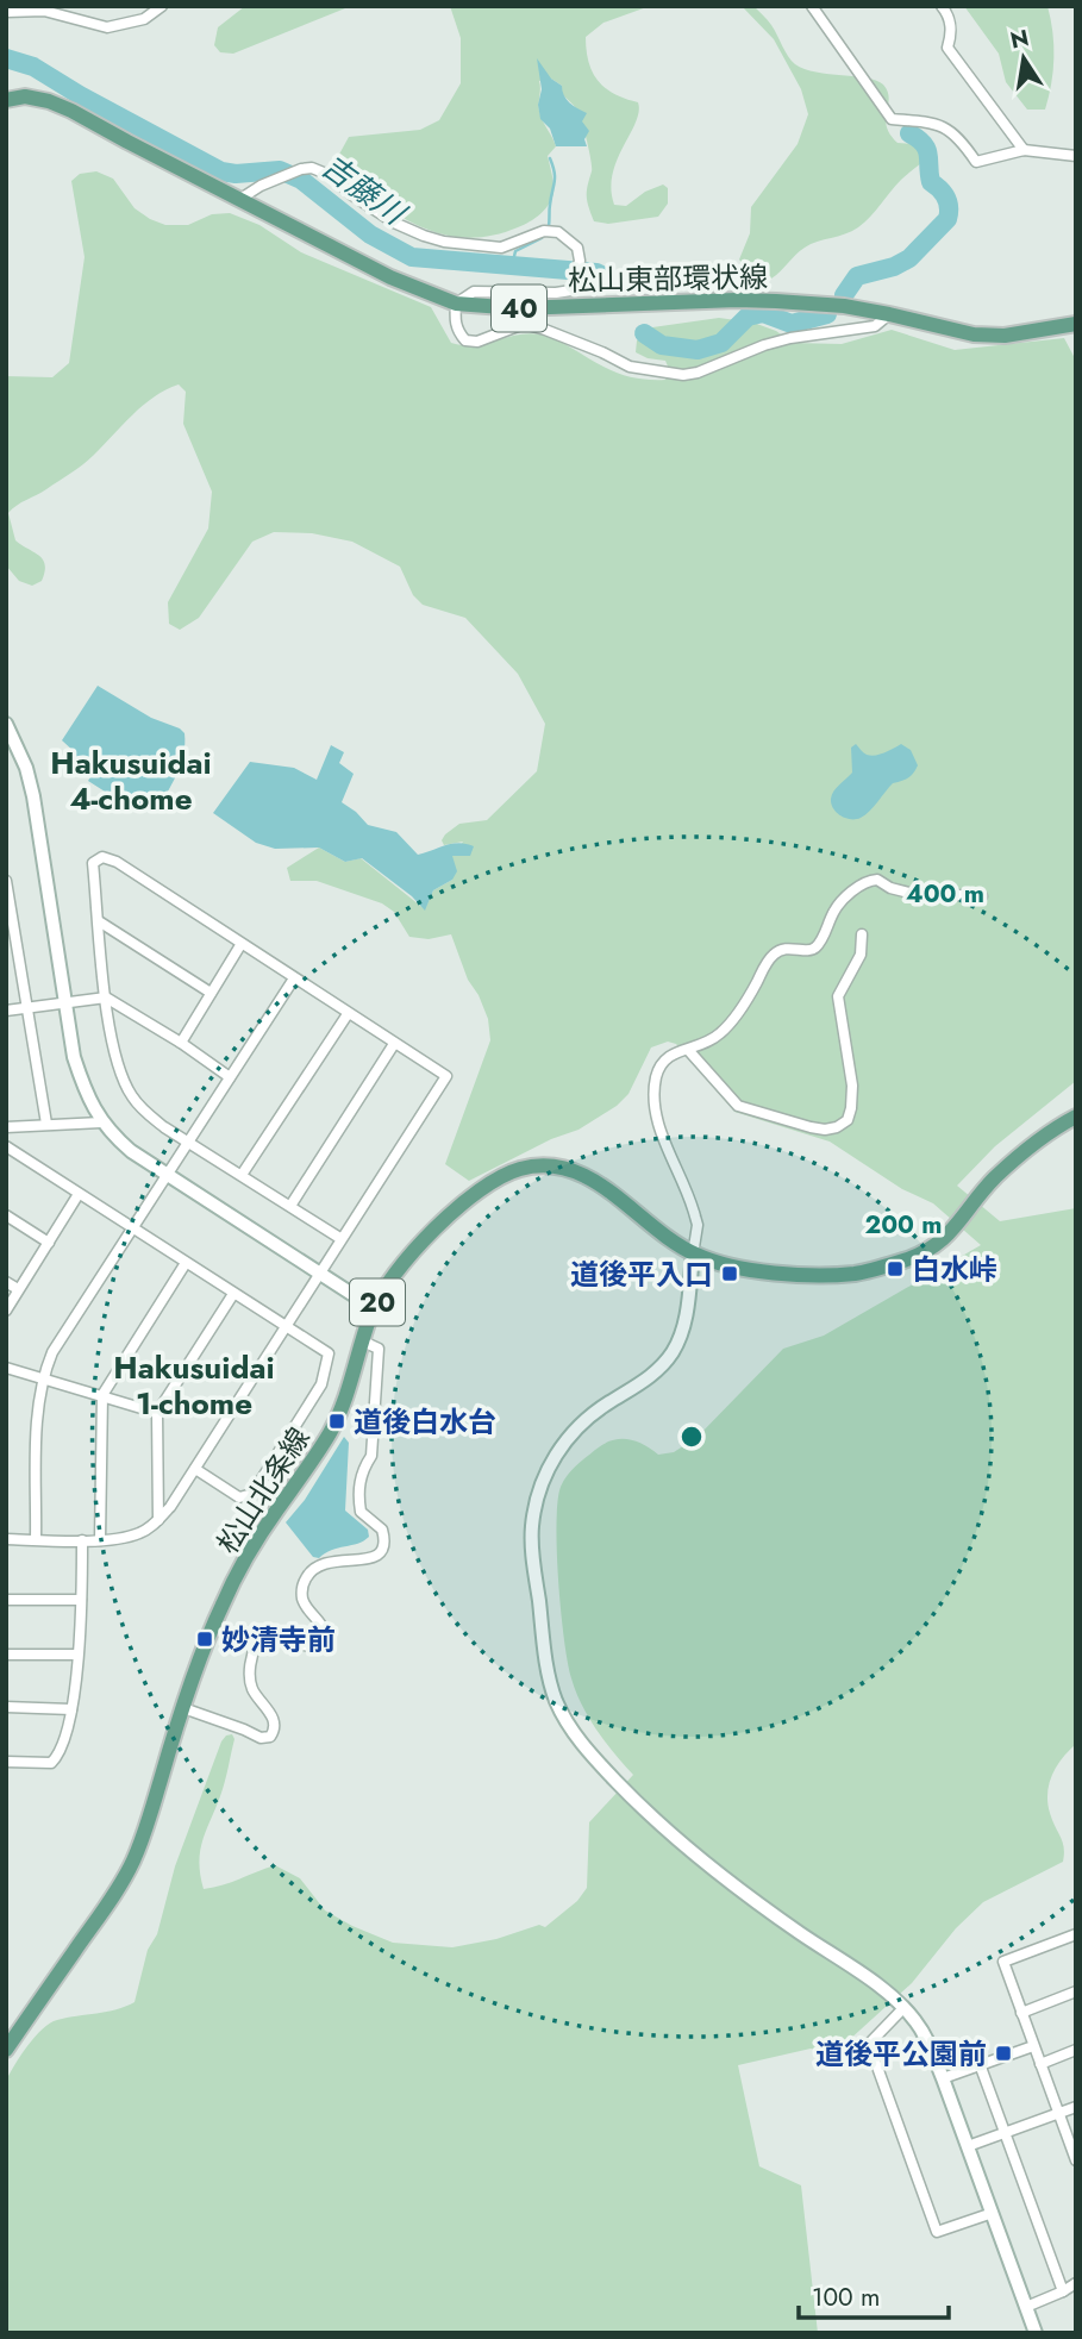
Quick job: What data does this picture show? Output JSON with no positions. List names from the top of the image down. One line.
{"streets":{"main road":["松山東部環状線","40","20","松山北条線"]},"districts":["Hakusuidai 4-chome","Hakusuidai 1-chome"],"water":["吉藤川"],"places":{"transit":["白水峠","道後平入口","道後白水台","妙清寺前","道後平公園前"]},"scale_bar":"100 m","north":"top","rings":["400 m","200 m"]}
